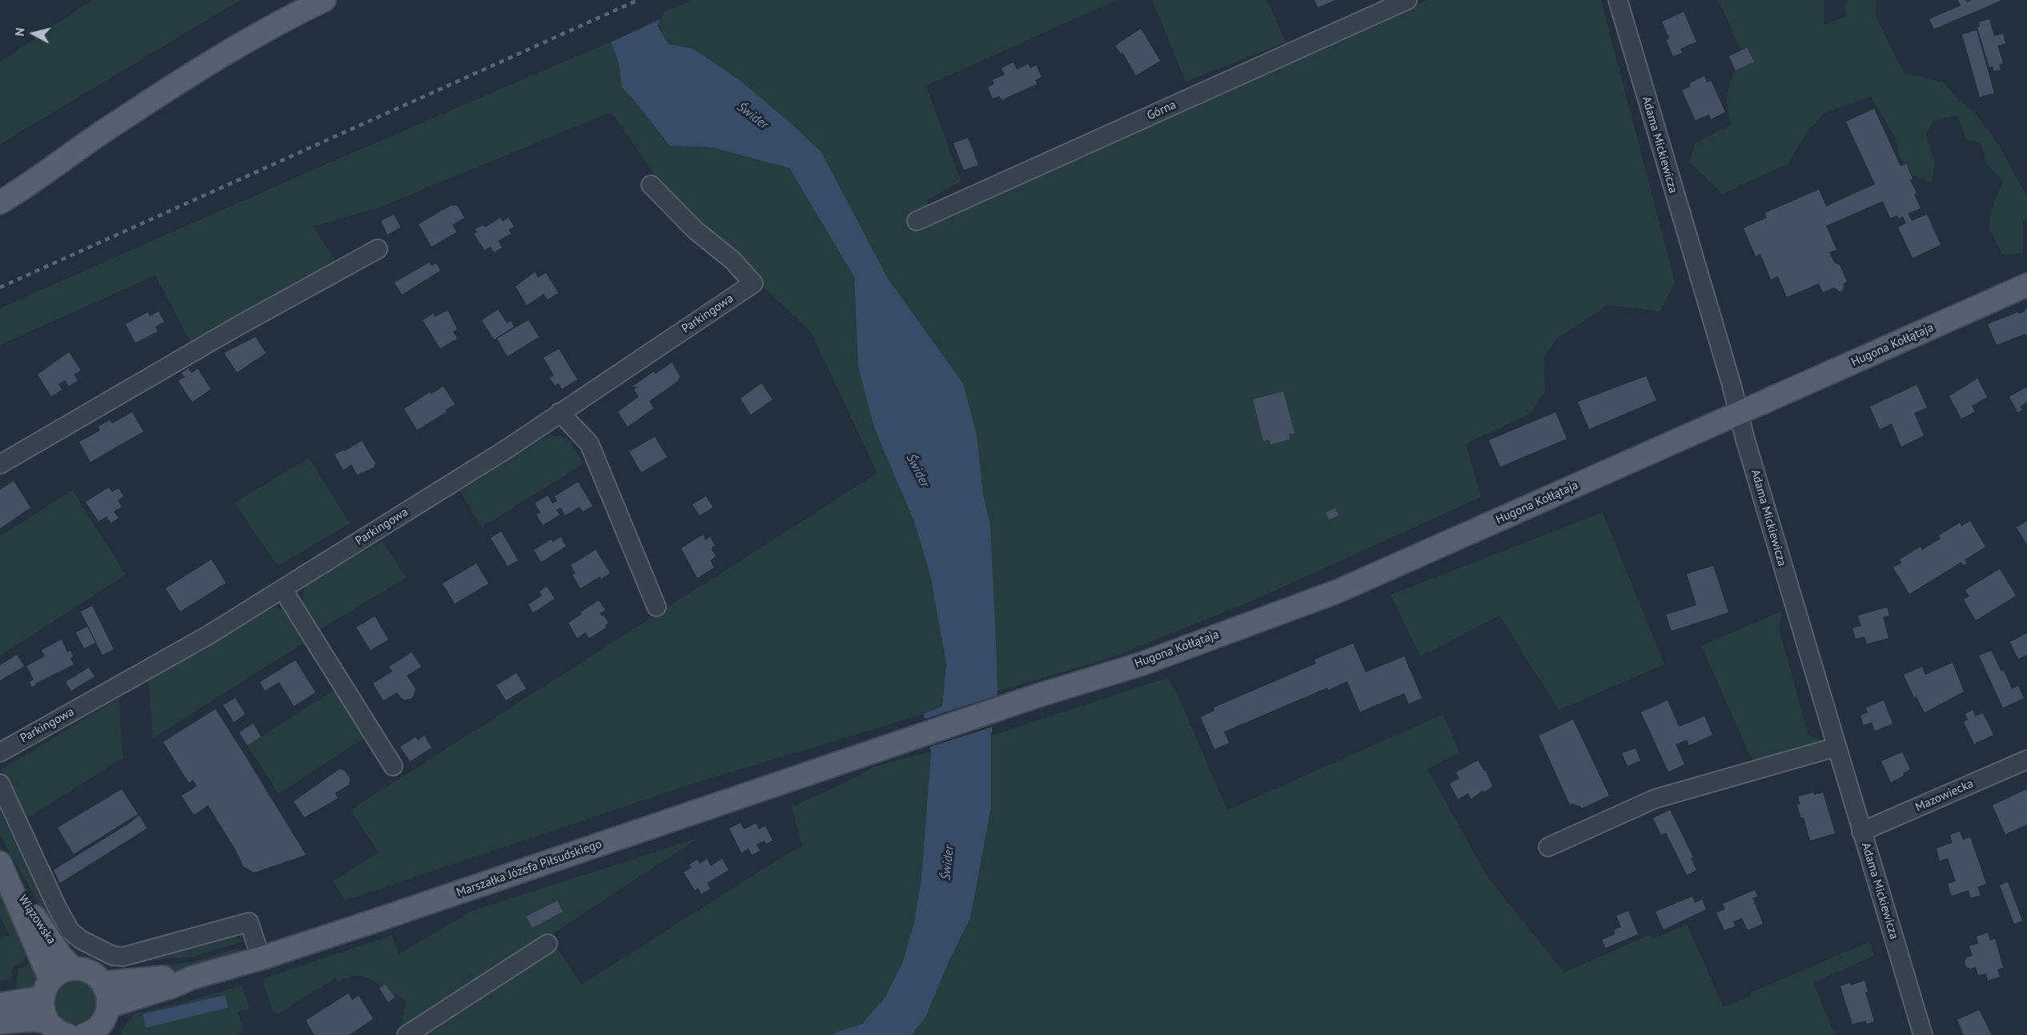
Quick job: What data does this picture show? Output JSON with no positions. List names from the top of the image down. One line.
{"streets":{"main road":["Hugona Kołłątaja","Marszałka Józefa Piłsudskiego","Wiązowska"],"street":["Górna","Adama Mickiewicza","Parkingowa","Mazowiecka"]},"crossings":[["Adama Mickiewicza","Hugona Kołłątaja"],["Adama Mickiewicza","Mazowiecka"],["Hugona Kołłątaja","Marszałka Józefa Piłsudskiego"]],"water":["Świder"],"north":"left"}
